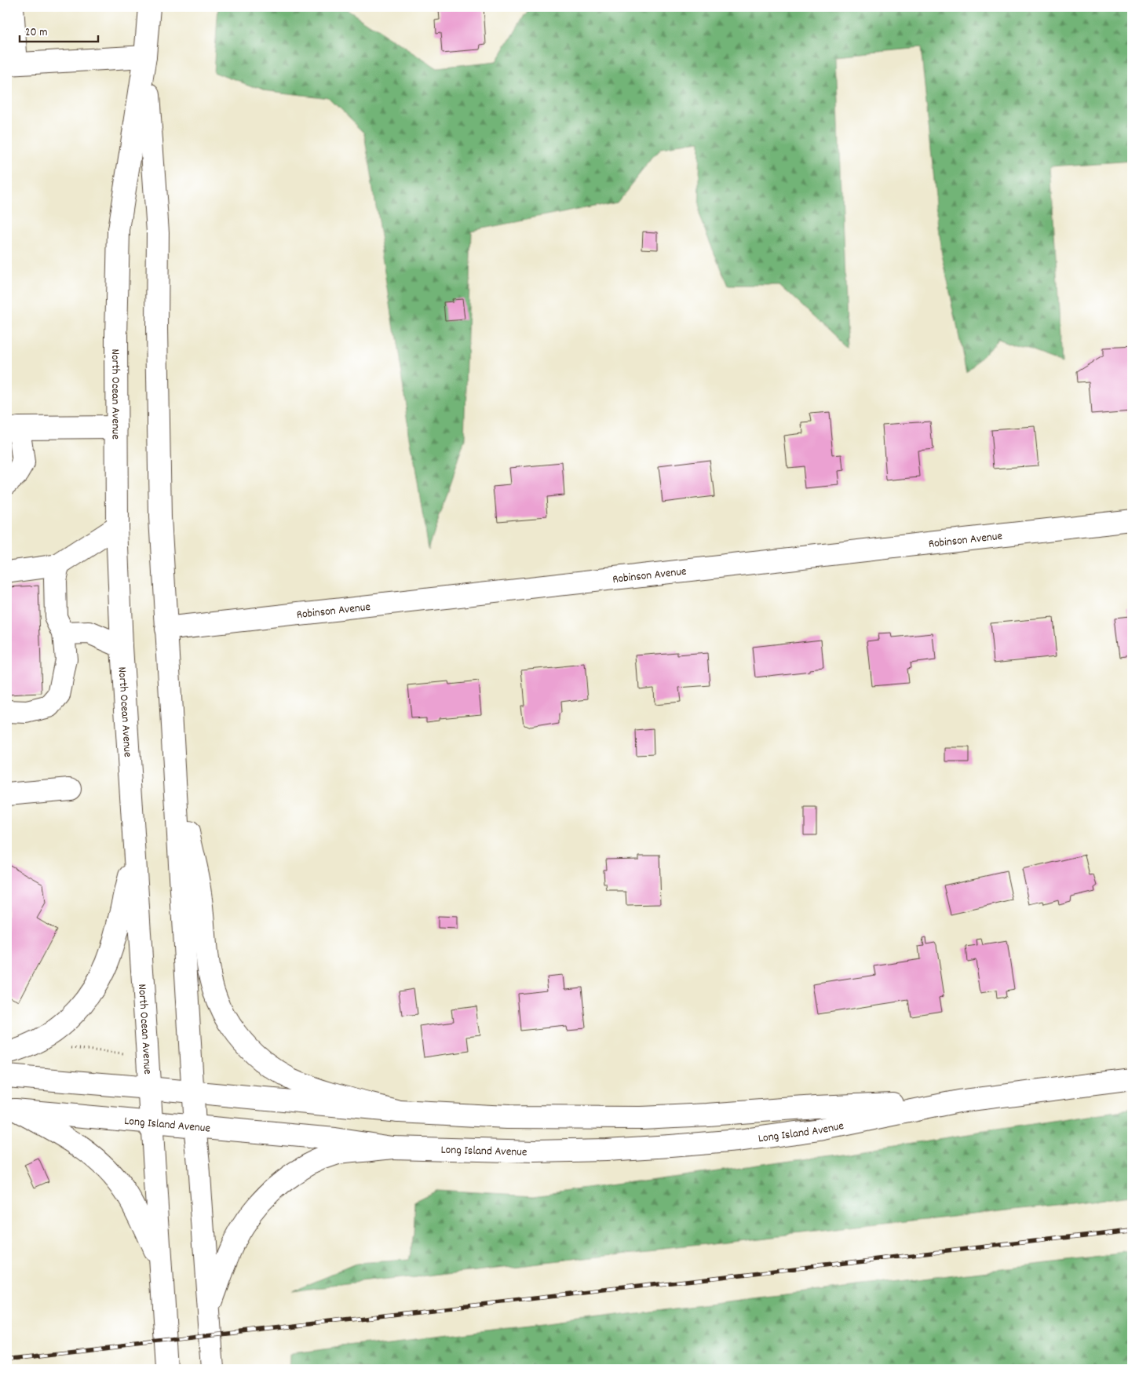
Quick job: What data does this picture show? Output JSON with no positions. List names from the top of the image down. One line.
{"streets":{"main road":["North Ocean Avenue","Robinson Avenue","Long Island Avenue"]},"crossings":[["North Ocean Avenue","Robinson Avenue"],["North Ocean Avenue","Long Island Avenue"]],"scale_bar":"20 m"}
